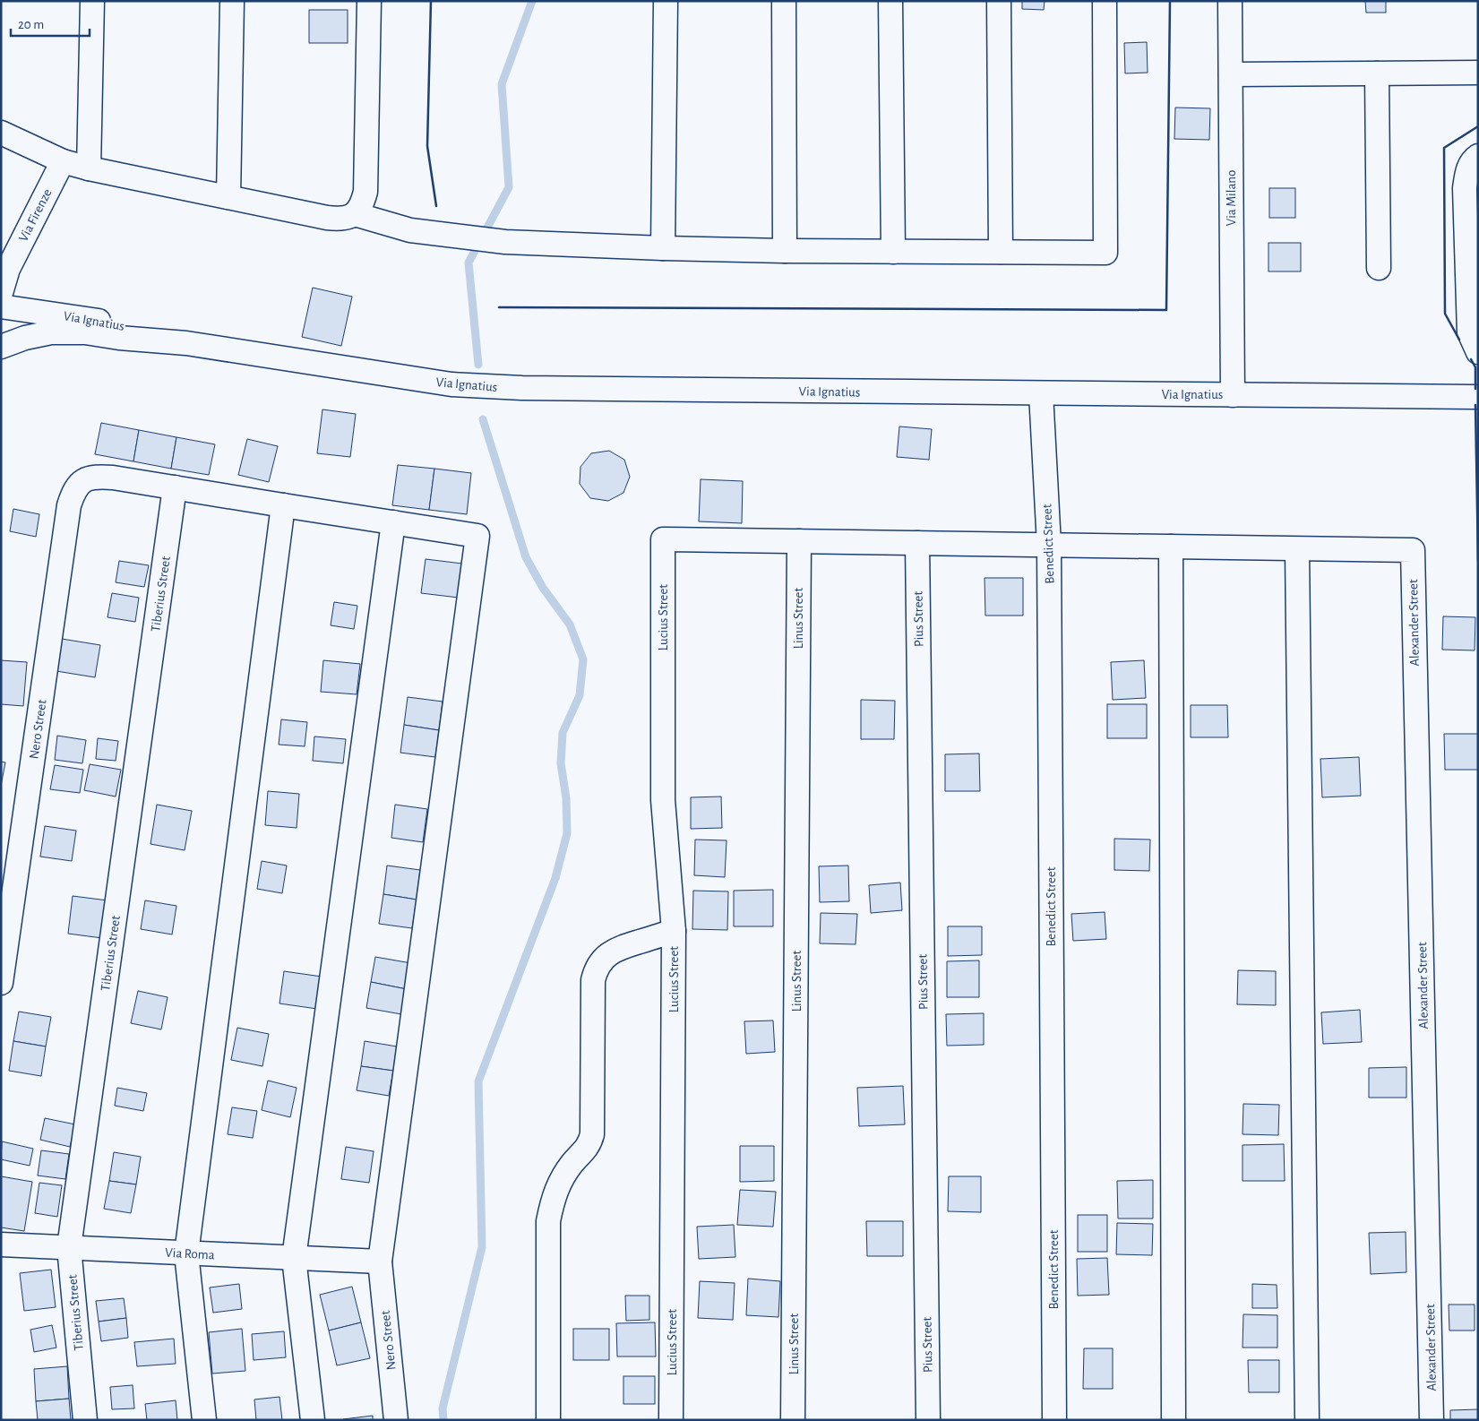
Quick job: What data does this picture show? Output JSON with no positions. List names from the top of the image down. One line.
{"streets":{"street":["Via Milano","Via Firenze","Via Ignatius","Benedict Street","Tiberius Street","Lucius Street","Linus Street","Pius Street","Alexander Street","Nero Street","Via Roma"]},"crossings":[["Via Milano","Via Ignatius"],["Via Ignatius","Benedict Street"],["Tiberius Street","Nero Street"],["Tiberius Street","Via Roma"],["Lucius Street","Linus Street"],["Nero Street","Via Roma"]],"scale_bar":"20 m"}
